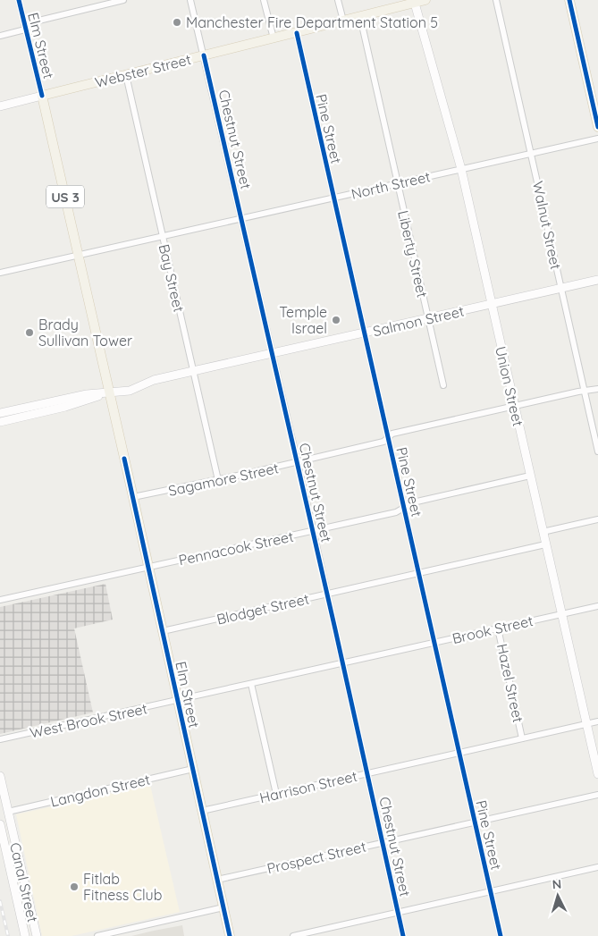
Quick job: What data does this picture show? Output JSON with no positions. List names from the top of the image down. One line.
{"streets":{"main road":["Elm Street","Webster Street","US 3"],"street":["Pine Street","Chestnut Street","North Street","Walnut Street","Liberty Street","Bay Street","Salmon Street","Union Street","Sagamore Street","Pennacook Street","Blodget Street","Brook Street","Hazel Street","West Brook Street","Harrison Street","Langdon Street","Prospect Street","Canal Street"]},"crossings":[["Elm Street","Webster Street"],["Elm Street","North Street"],["Elm Street","Salmon Street"],["Elm Street","Sagamore Street"],["Elm Street","Pennacook Street"],["Elm Street","Blodget Street"],["Elm Street","Brook Street"],["Elm Street","West Brook Street"],["Elm Street","Harrison Street"],["Elm Street","Langdon Street"],["Elm Street","Prospect Street"],["Webster Street","Pine Street"],["Webster Street","Chestnut Street"],["Webster Street","Liberty Street"],["Webster Street","Bay Street"],["Webster Street","Union Street"],["Pine Street","North Street"],["Pine Street","Salmon Street"],["Pine Street","Sagamore Street"],["Pine Street","Pennacook Street"],["Pine Street","Blodget Street"],["Pine Street","Brook Street"],["Pine Street","Harrison Street"],["Pine Street","Prospect Street"],["Chestnut Street","North Street"],["Chestnut Street","Salmon Street"],["Chestnut Street","Sagamore Street"],["Chestnut Street","Pennacook Street"],["Chestnut Street","Blodget Street"],["Chestnut Street","Brook Street"],["Chestnut Street","Harrison Street"],["Chestnut Street","Prospect Street"],["North Street","Walnut Street"],["North Street","Liberty Street"],["North Street","Bay Street"],["North Street","Union Street"],["Walnut Street","Salmon Street"],["Walnut Street","Sagamore Street"],["Liberty Street","Salmon Street"],["Bay Street","Salmon Street"],["Bay Street","Sagamore Street"],["Salmon Street","Union Street"],["Union Street","Sagamore Street"],["Union Street","Pennacook Street"],["Union Street","Blodget Street"],["Union Street","Brook Street"],["Union Street","Harrison Street"],["Brook Street","Hazel Street"],["Brook Street","West Brook Street"],["Hazel Street","Harrison Street"],["Langdon Street","Canal Street"]],"places":["Manchester Fire Department Station 5","Temple Israel","Brady Sullivan Tower","Fitlab Fitness Club"],"north":"top"}
